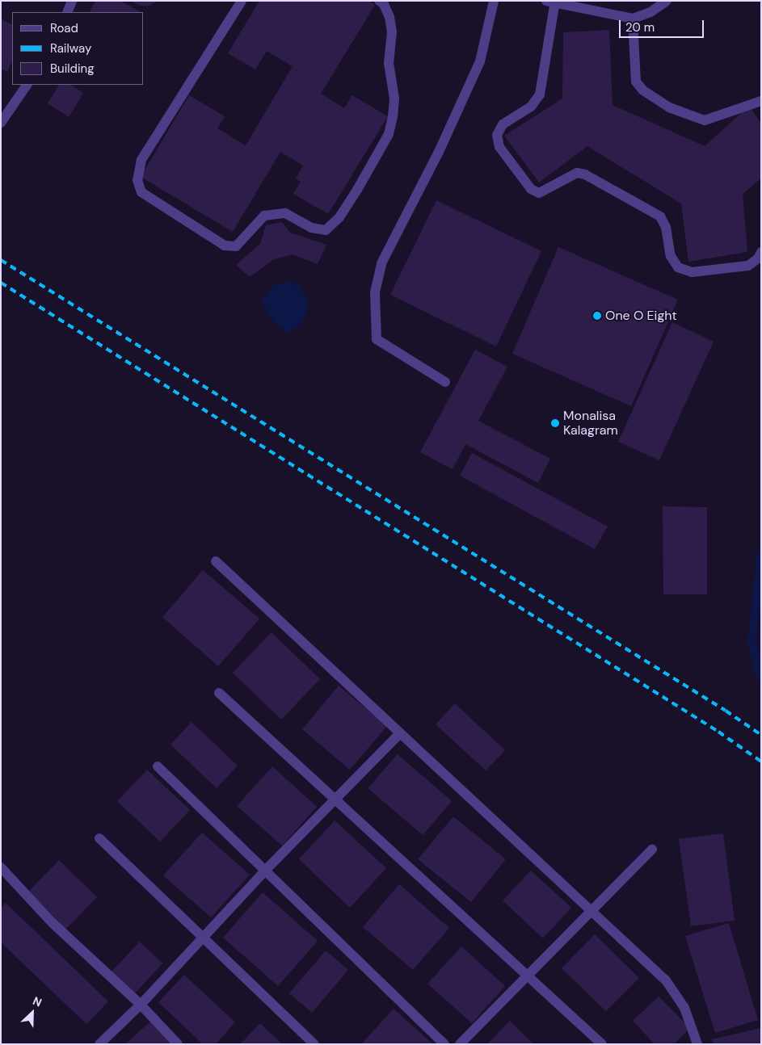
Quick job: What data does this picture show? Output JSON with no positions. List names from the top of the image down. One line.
{"places":["One O Eight","Monalisa Kalagram"],"legend":["Road","Railway","Building"],"scale_bar":"20 m","north":"top right"}
